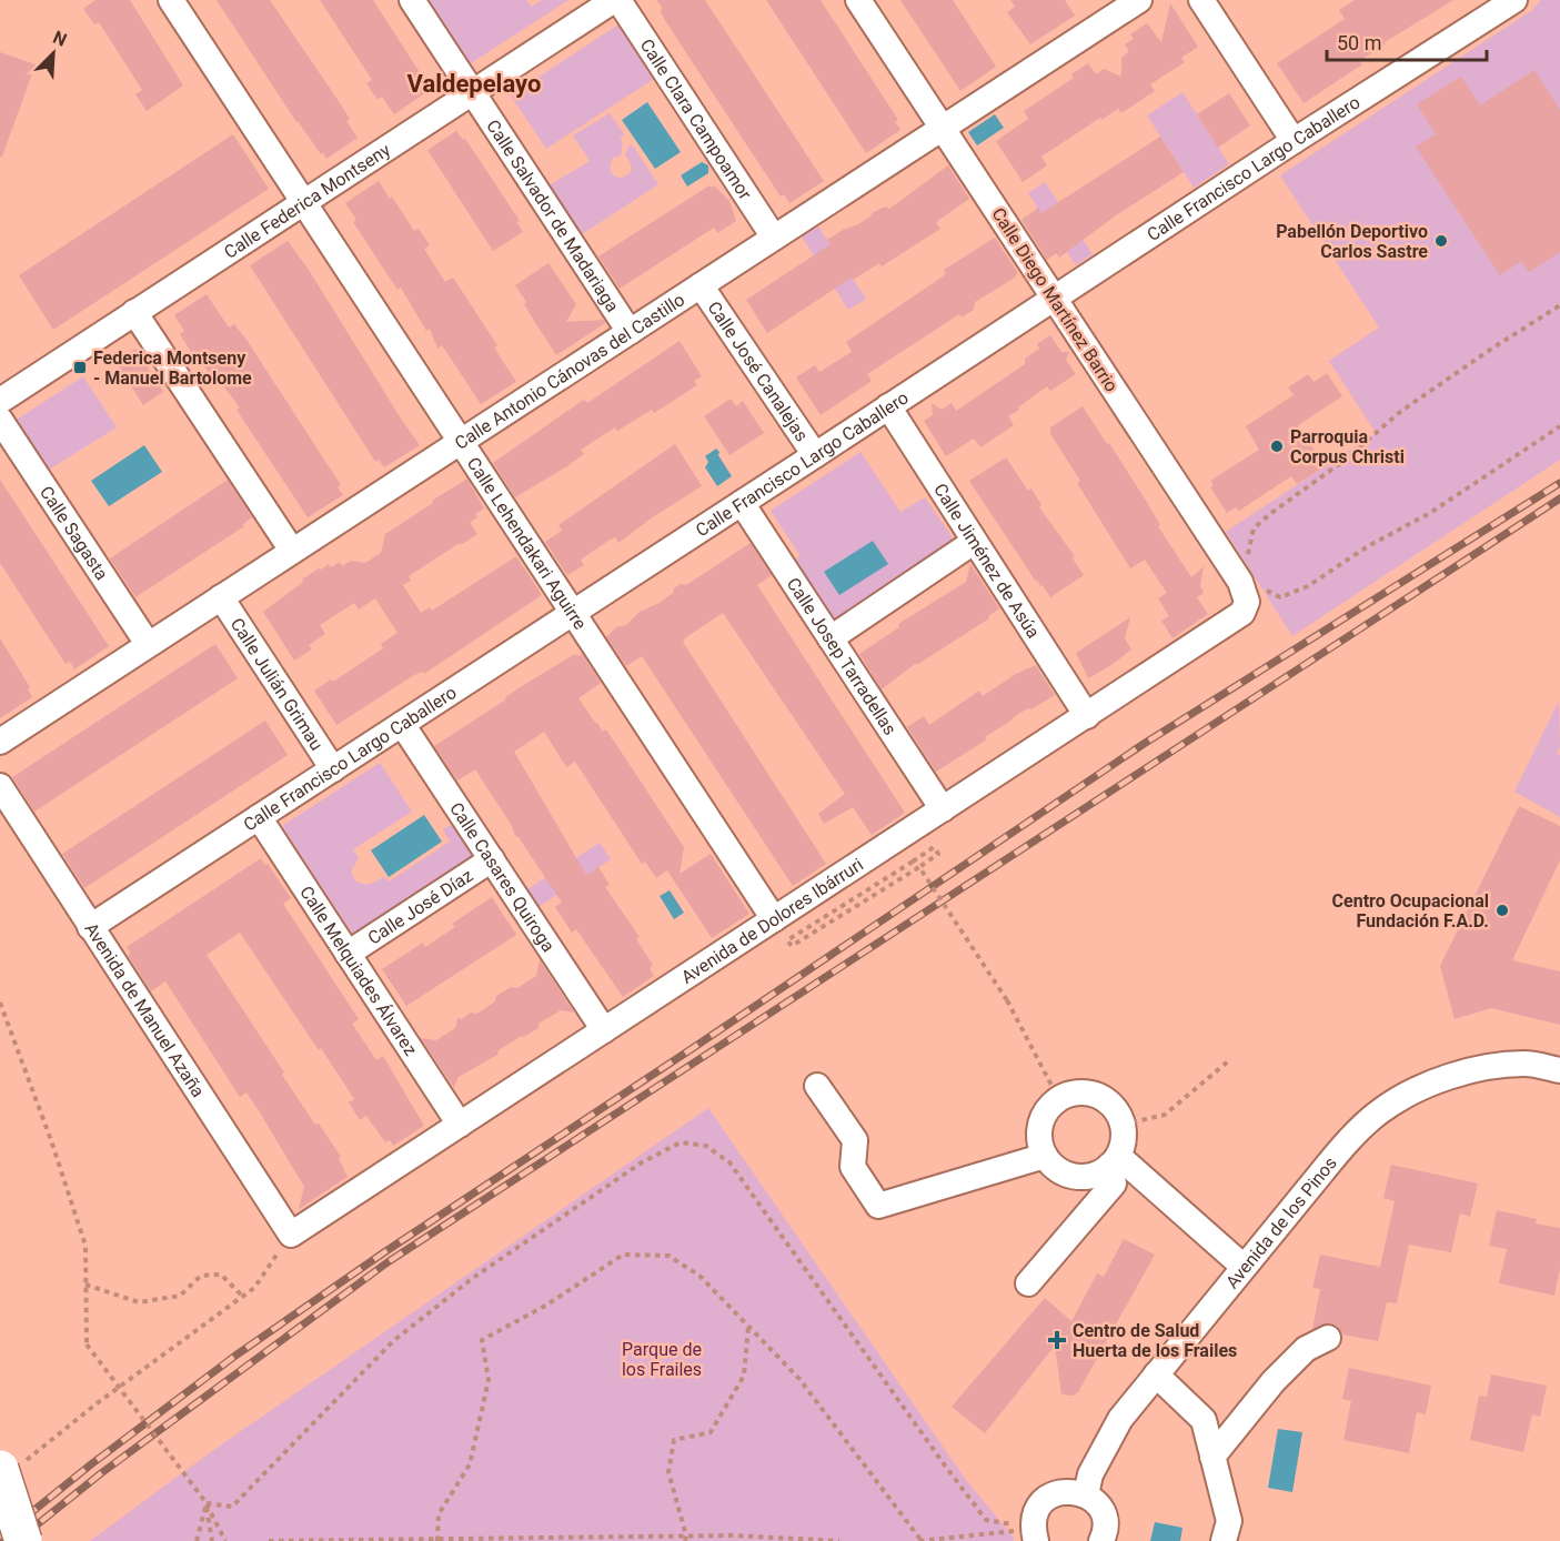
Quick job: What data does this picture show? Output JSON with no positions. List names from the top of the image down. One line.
{"streets":{"street":["Calle Clara Campoamor","Calle Francisco Largo Caballero","Calle Federica Montseny","Calle Salvador de Madariaga","Calle Diego Martínez Barrio","Calle Antonio Cánovas del Castillo","Calle José Canalejas","Calle Sagasta","Calle Lehendakari Aguirre","Calle Jiménez de Asúa","Calle Josep Tarradellas","Calle Julián Grimau","Calle Casares Quiroga","Calle José Díaz","Avenida de Dolores Ibárruri","Calle Melquiades Álvarez","Avenida de Manuel Azaña","Avenida de los Pinos"]},"crossings":[["Calle Clara Campoamor","Calle Federica Montseny"],["Calle Clara Campoamor","Calle Antonio Cánovas del Castillo"],["Calle Francisco Largo Caballero","Calle Diego Martínez Barrio"],["Calle Francisco Largo Caballero","Calle José Canalejas"],["Calle Francisco Largo Caballero","Calle Lehendakari Aguirre"],["Calle Francisco Largo Caballero","Calle Jiménez de Asúa"],["Calle Francisco Largo Caballero","Calle Josep Tarradellas"],["Calle Francisco Largo Caballero","Calle Julián Grimau"],["Calle Francisco Largo Caballero","Calle Casares Quiroga"],["Calle Francisco Largo Caballero","Calle Melquiades Álvarez"],["Calle Francisco Largo Caballero","Avenida de Manuel Azaña"],["Calle Federica Montseny","Calle Salvador de Madariaga"],["Calle Federica Montseny","Calle Lehendakari Aguirre"],["Calle Salvador de Madariaga","Calle Antonio Cánovas del Castillo"],["Calle Diego Martínez Barrio","Calle Antonio Cánovas del Castillo"],["Calle Diego Martínez Barrio","Avenida de Dolores Ibárruri"],["Calle Antonio Cánovas del Castillo","Calle José Canalejas"],["Calle Antonio Cánovas del Castillo","Calle Sagasta"],["Calle Antonio Cánovas del Castillo","Calle Lehendakari Aguirre"],["Calle Antonio Cánovas del Castillo","Calle Julián Grimau"],["Calle Lehendakari Aguirre","Avenida de Dolores Ibárruri"],["Calle Jiménez de Asúa","Avenida de Dolores Ibárruri"],["Calle Josep Tarradellas","Avenida de Dolores Ibárruri"],["Calle Casares Quiroga","Calle José Díaz"],["Calle Casares Quiroga","Avenida de Dolores Ibárruri"],["Calle José Díaz","Calle Melquiades Álvarez"],["Avenida de Dolores Ibárruri","Calle Melquiades Álvarez"],["Avenida de Dolores Ibárruri","Avenida de Manuel Azaña"]],"districts":["Valdepelayo"],"parks":["Parque de los Frailes"],"places":{"other":["Pabellón Deportivo Carlos Sastre","Parroquia Corpus Christi","Centro Ocupacional Fundación F.A.D."],"transit":["Federica Montseny - Manuel Bartolome"],"health":["Centro de Salud Huerta de los Frailes"]},"scale_bar":"50 m","north":"top right"}
